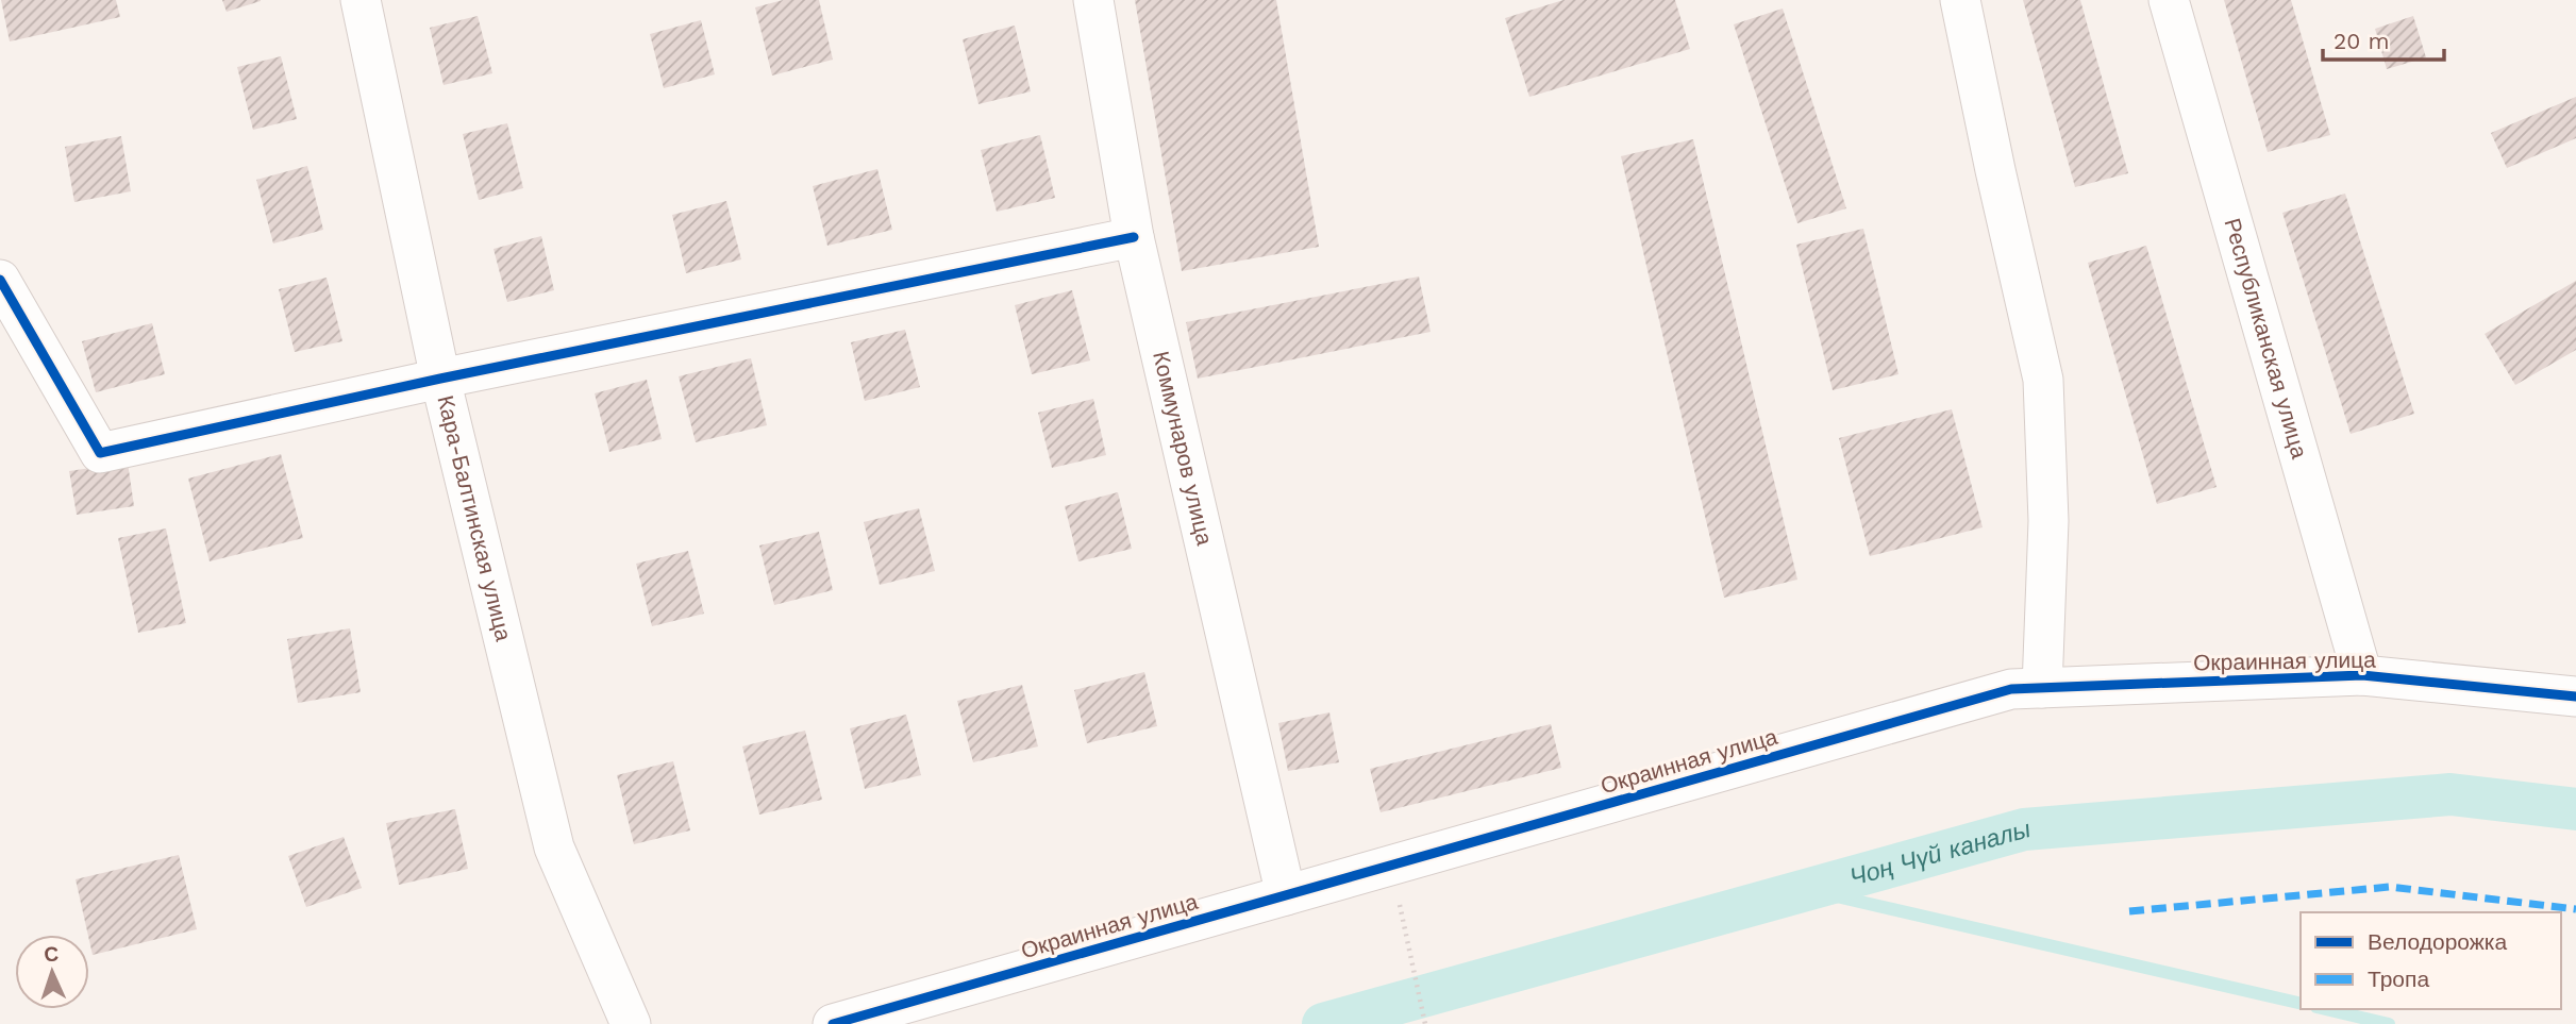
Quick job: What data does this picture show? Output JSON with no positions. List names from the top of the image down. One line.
{"streets":{"street":["Республиканская улица","Коммунаров улица","Кара-Балтинская улица","Окраинная улица"]},"crossings":[["Республиканская улица","Окраинная улица"],["Коммунаров улица","Окраинная улица"]],"water":["Чоң Чүй каналы"],"legend":["Велодорожка","Тропа"],"scale_bar":"20 m","north":"top"}
